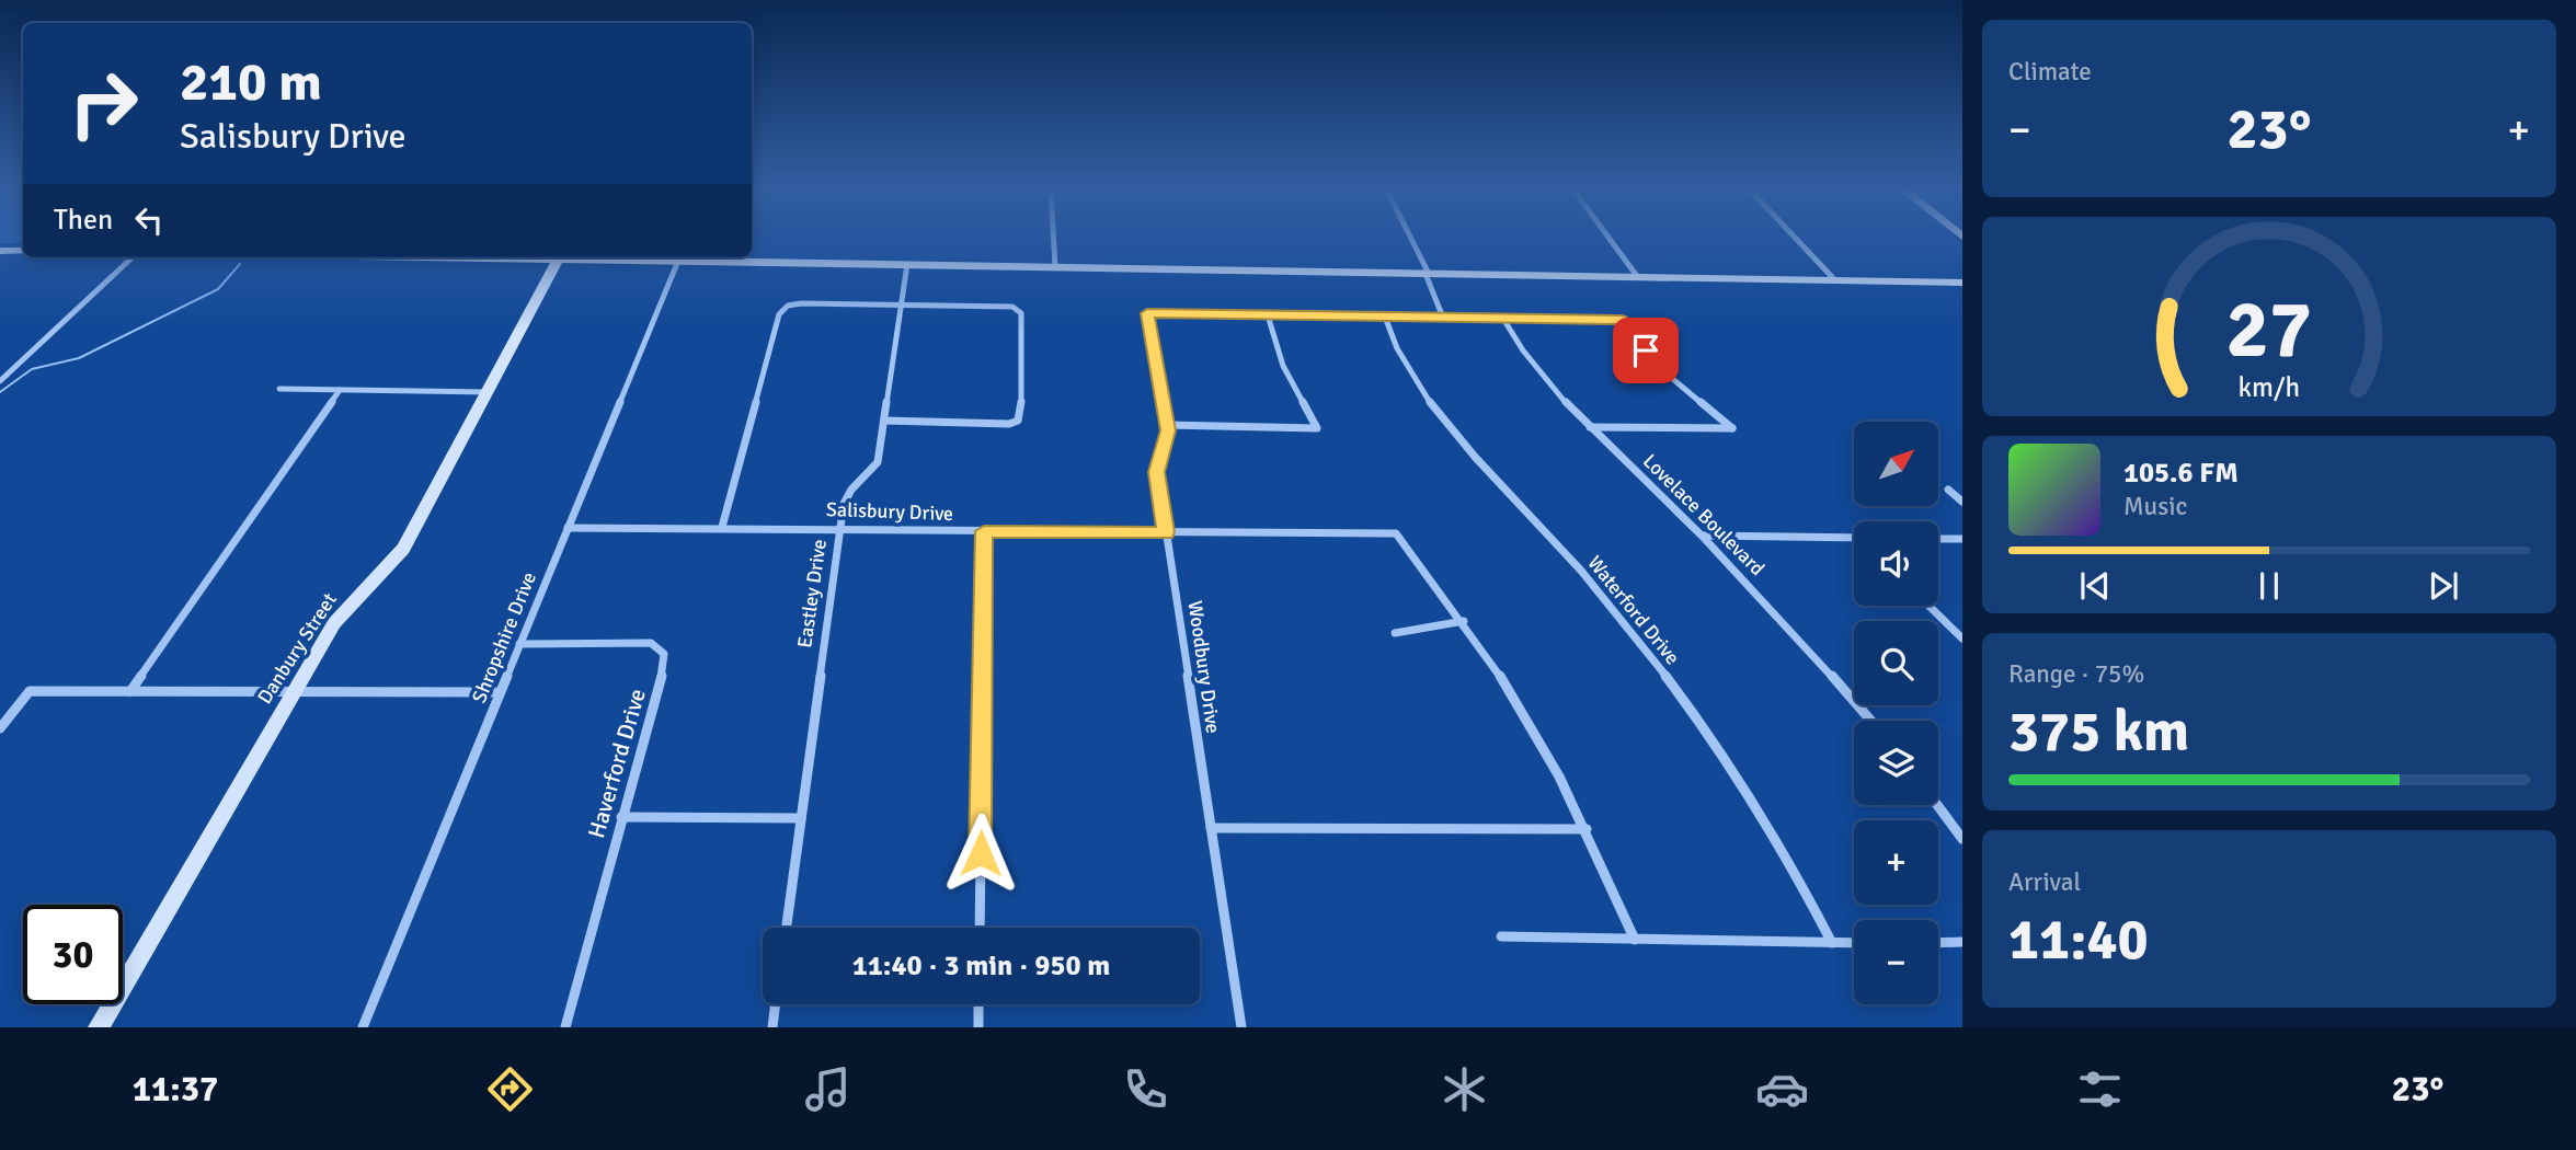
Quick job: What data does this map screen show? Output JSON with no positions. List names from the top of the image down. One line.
{"streets":{"main road":["Danbury Street"],"street":["Salisbury Drive","Lovelace Boulevard","Eastley Drive","Waterford Drive","Shropshire Drive","Woodbury Drive","Haverford Drive"]},"crossings":[["Salisbury Drive","Eastley Drive"],["Salisbury Drive","Shropshire Drive"],["Salisbury Drive","Woodbury Drive"],["Shropshire Drive","Haverford Drive"]],"north":"top right","page":{"tile":["Climate",["Range · 75%","375 km"],["Arrival","11:40"]],"turn":["210 m","Salisbury Drive"],"heat":["−","23°","+"],"then":"Then","map_buttons":["+","−"],"song":["105.6 FM","Music"],"limit":"30","trip":"11:40 · 3 min · 950 m","tabs":["11:37","23°"],"gauge":["27","km/h"]}}
